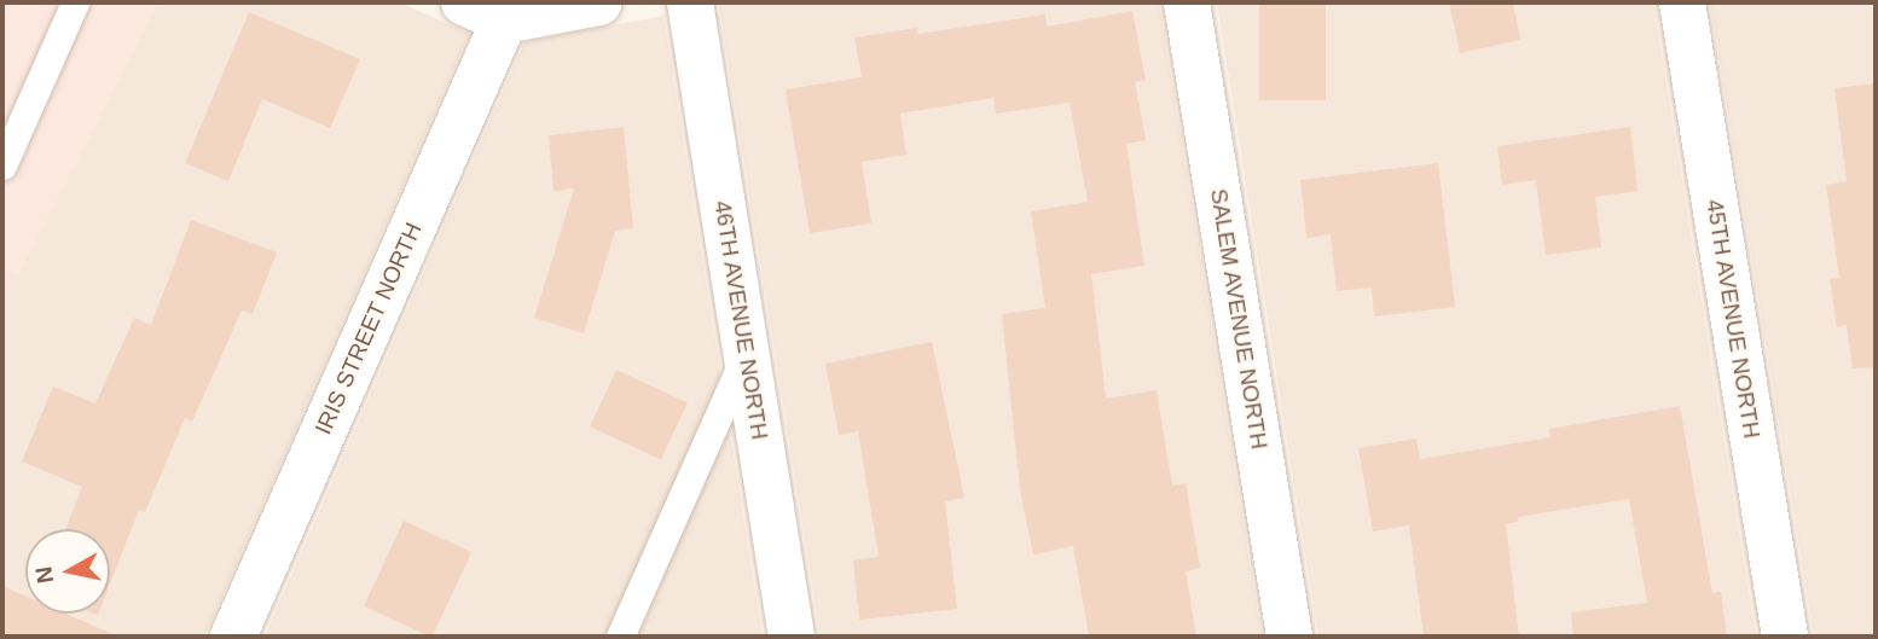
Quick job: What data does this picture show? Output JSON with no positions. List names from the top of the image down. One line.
{"streets":{"street":["SALEM AVENUE NORTH","45TH AVENUE NORTH","46TH AVENUE NORTH","IRIS STREET NORTH"]},"north":"left"}
